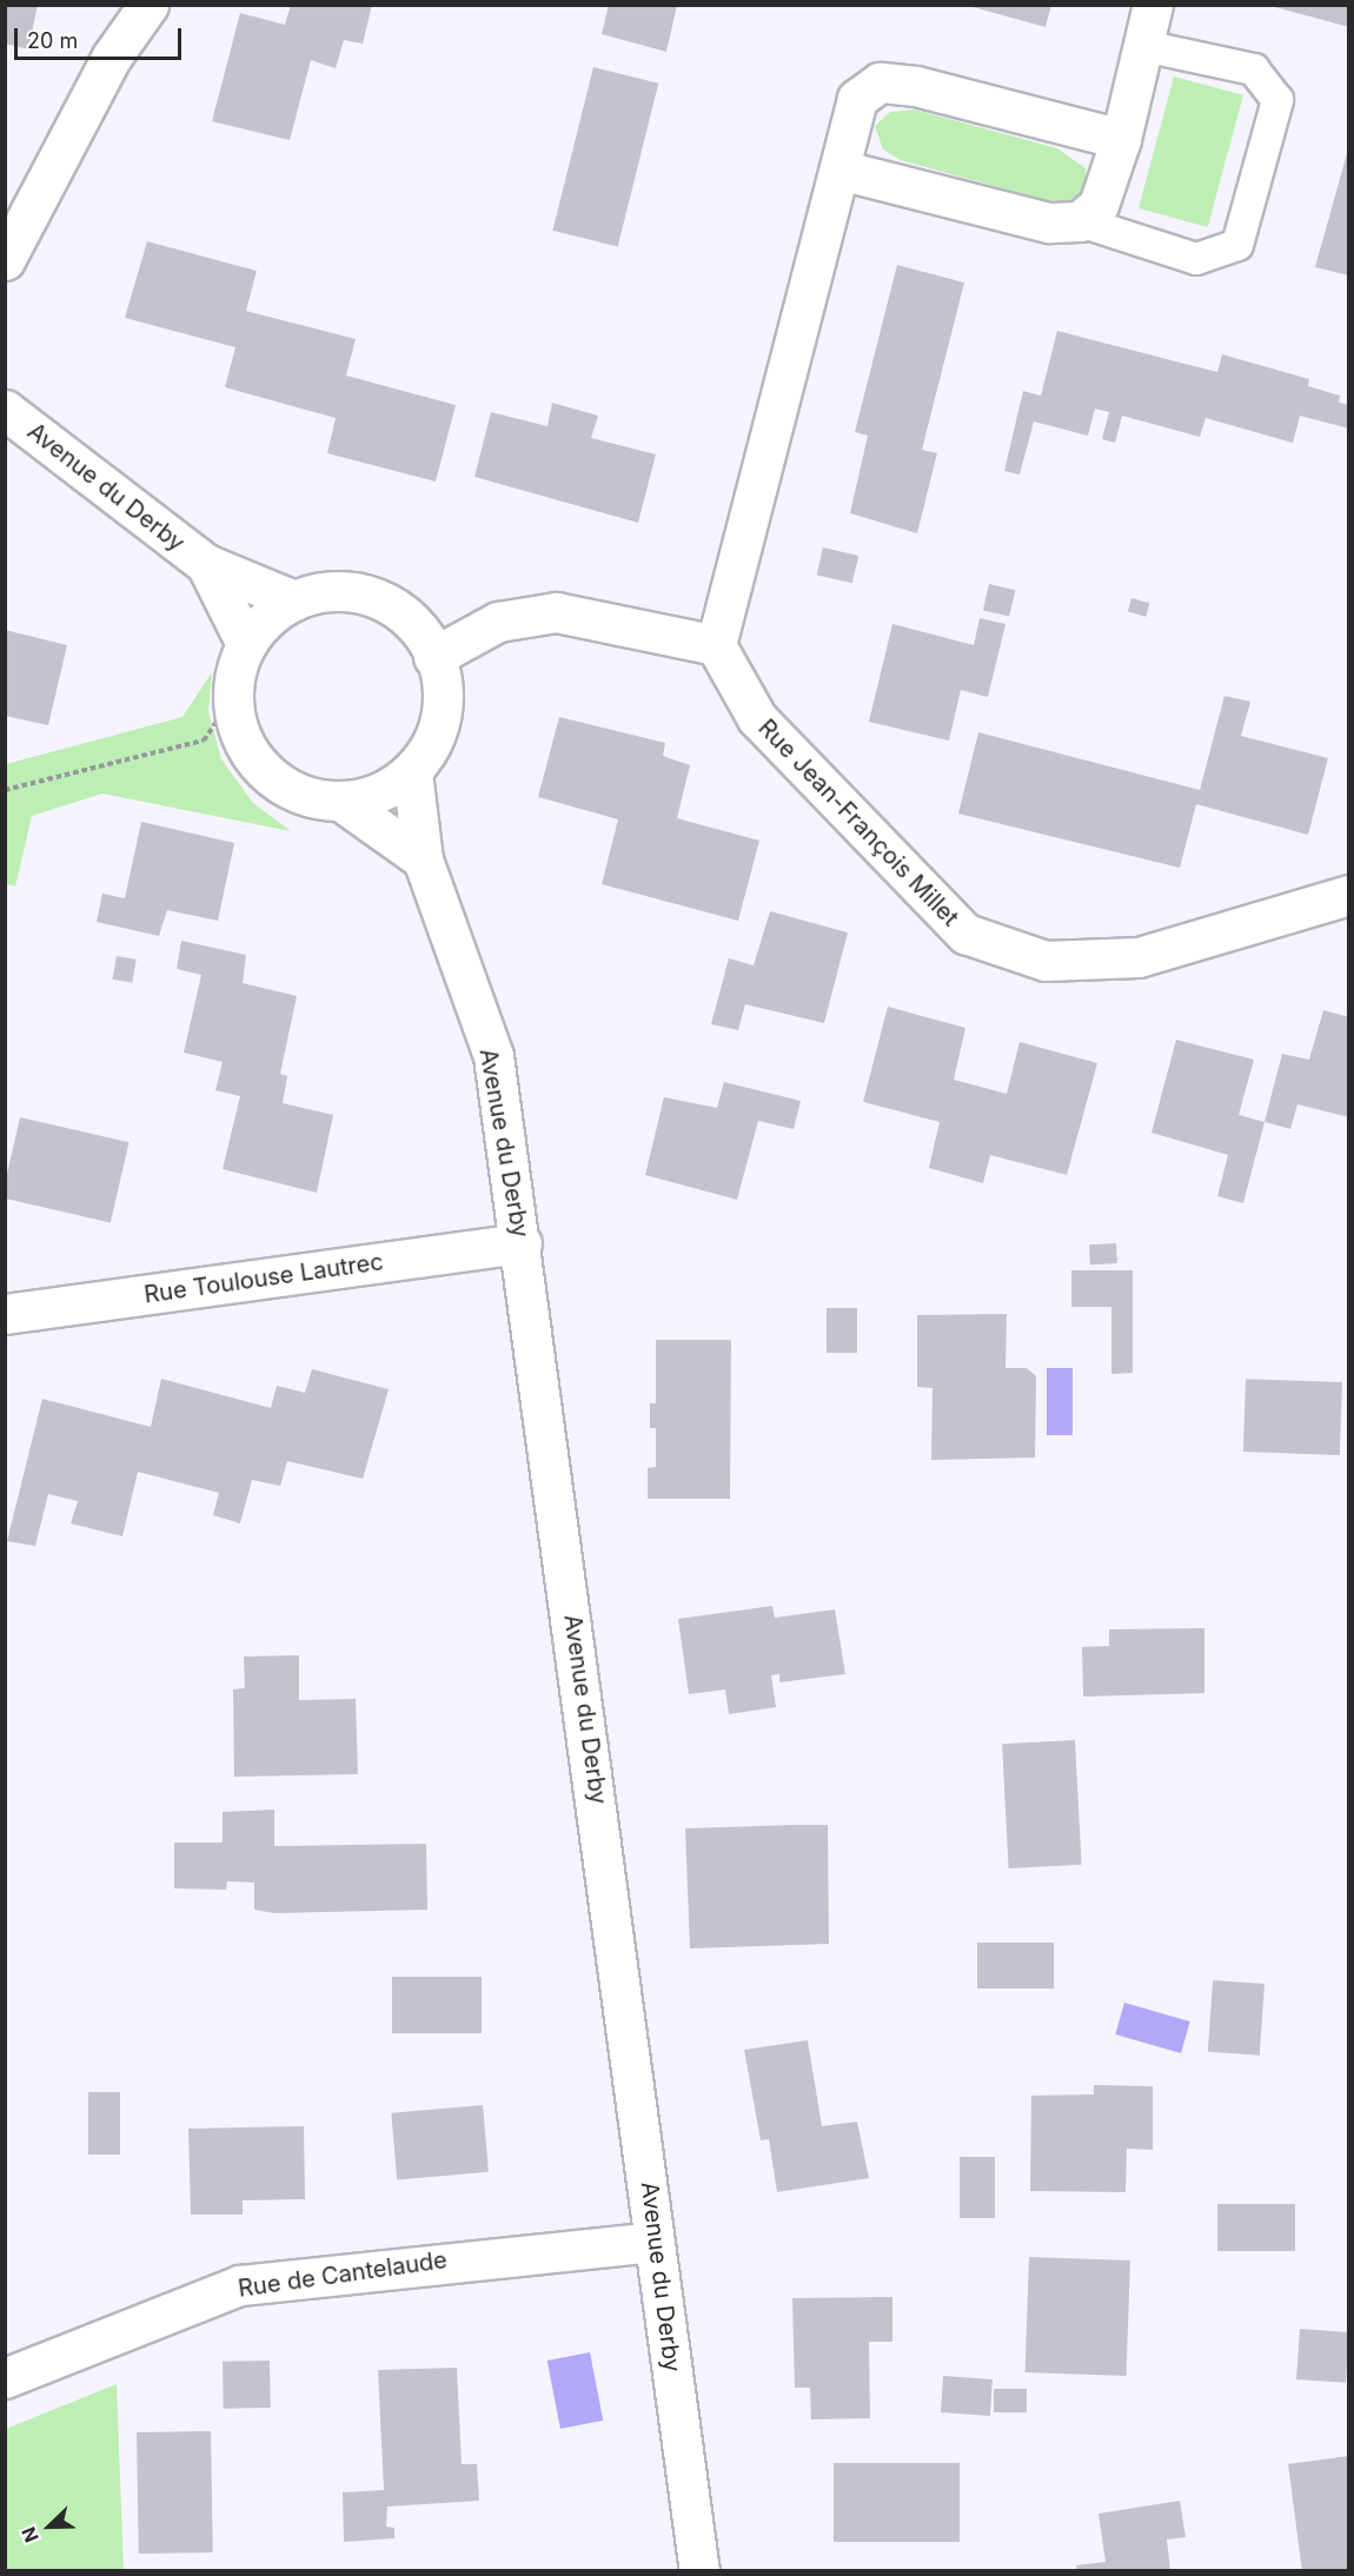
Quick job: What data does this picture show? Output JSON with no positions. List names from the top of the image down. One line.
{"streets":{"street":["Avenue du Derby","Rue Jean-François Millet","Rue Toulouse Lautrec","Rue de Cantelaude"]},"crossings":[["Avenue du Derby","Rue Toulouse Lautrec"],["Avenue du Derby","Rue de Cantelaude"]],"scale_bar":"20 m","north":"bottom left"}
